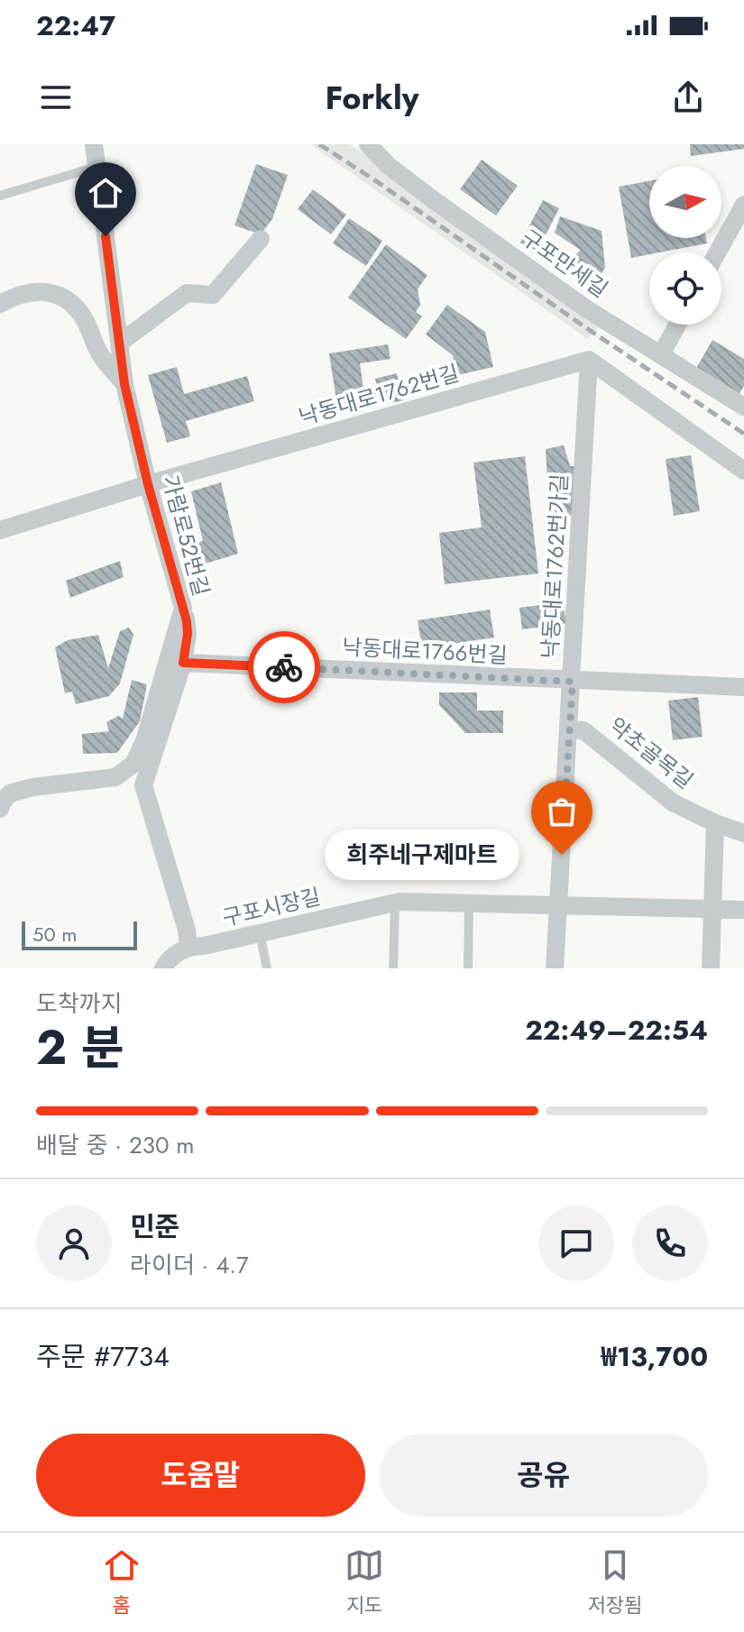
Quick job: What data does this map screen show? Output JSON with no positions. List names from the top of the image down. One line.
{"streets":{"street":["구포만세길","낙동대로1762번길","가람로52번길","낙동대로1762번가길","낙동대로1766번길","약초골목길","구포시장길"]},"crossings":[["낙동대로1762번길","가람로52번길"],["낙동대로1762번길","낙동대로1762번가길"],["낙동대로1762번가길","낙동대로1766번길"],["낙동대로1762번가길","약초골목길"],["낙동대로1762번가길","구포시장길"]],"places":["희주네구제마트"],"scale_bar":"50 m","north":"right","page":{"status":"22:47","header":"Forkly","bubble":"희주네구제마트","scale":"50 m","heading":["2 분","도착까지","22:49–22:54"],"panel":["민준","라이더 · 4.7","주문 #7734","₩13,700"],"bar":"배달 중 · 230 m","buttons":["도움말","공유"],"tabs":["홈","지도","저장됨"]}}
